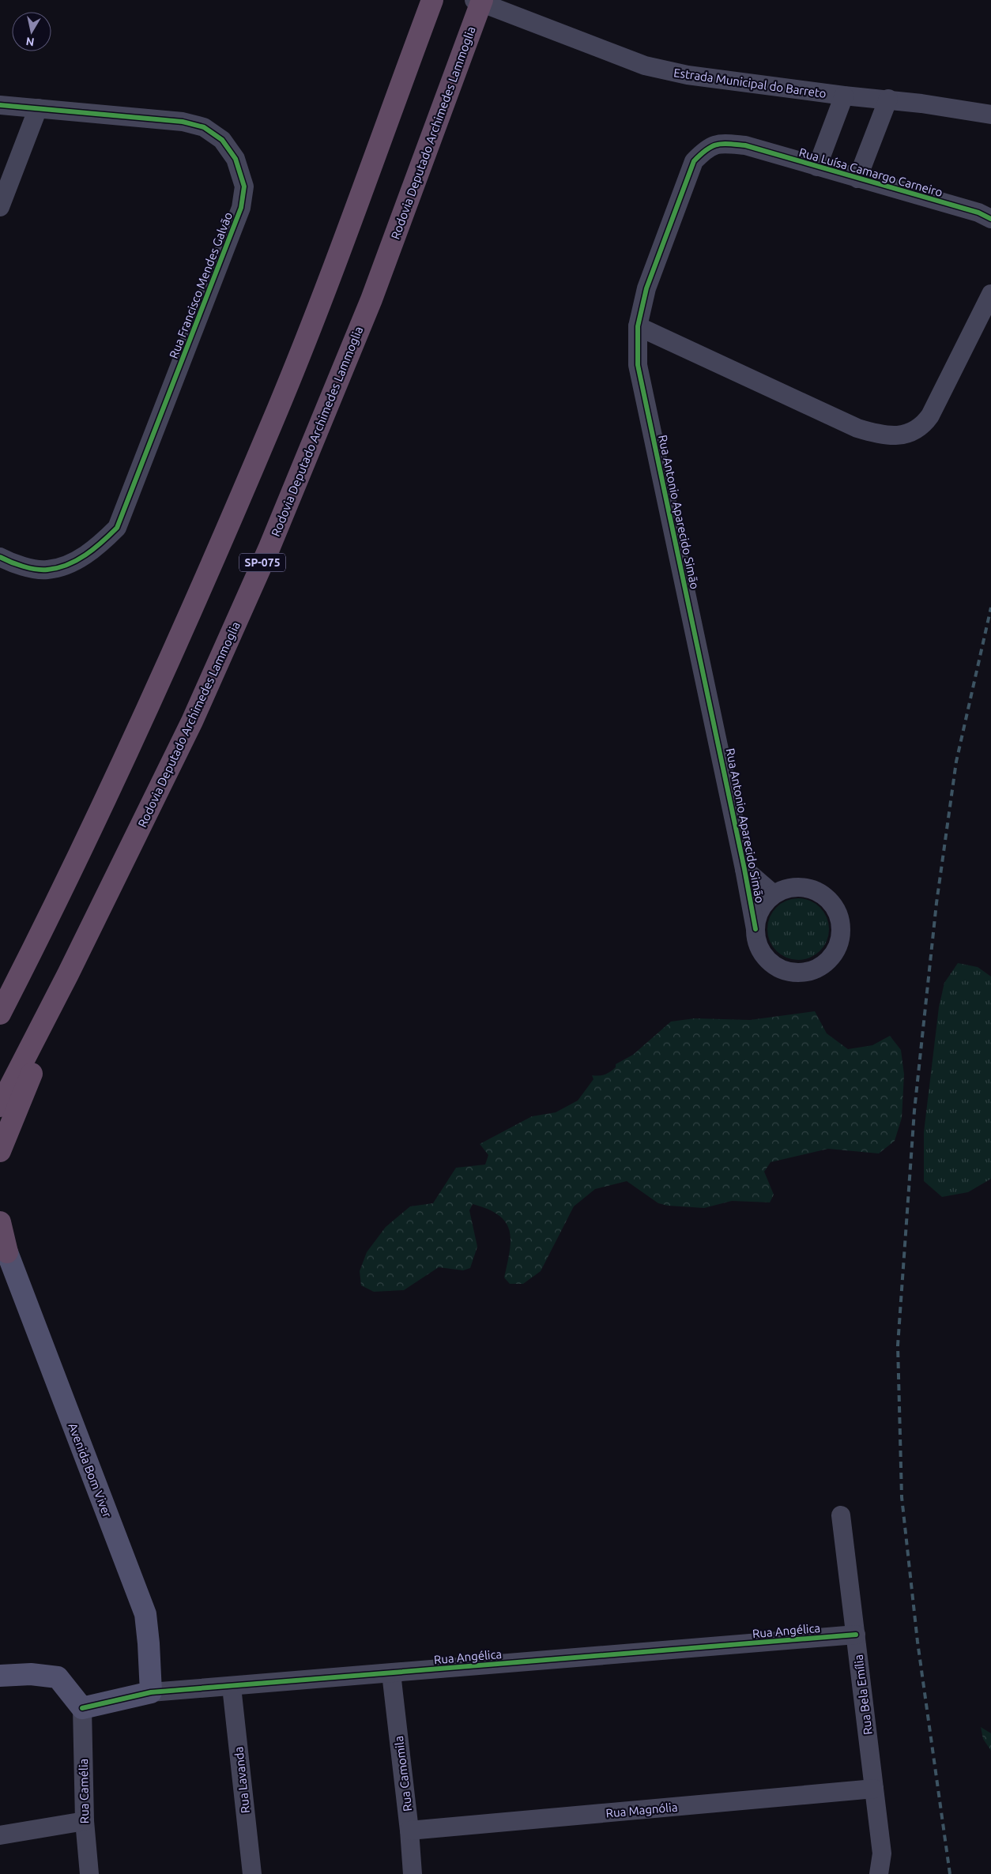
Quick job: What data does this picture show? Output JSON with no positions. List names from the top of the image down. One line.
{"streets":{"highway":["Rodovia Deputado Archimedes Lammoglia","SP-075"],"street":["Estrada Municipal do Barreto","Rua Luísa Camargo Carneiro","Rua Francisco Mendes Galvão","Rua Antonio Aparecido Simão","Avenida Bom Viver","Rua Angélica","Rua Bela Emília","Rua Camomila","Rua Lavanda","Rua Camélia","Rua Magnólia"]},"crossings":[["Rua Luísa Camargo Carneiro","Rua Antonio Aparecido Simão"],["Avenida Bom Viver","Rua Angélica"],["Rua Angélica","Rua Bela Emília"],["Rua Angélica","Rua Camomila"],["Rua Angélica","Rua Lavanda"],["Rua Angélica","Rua Camélia"],["Rua Bela Emília","Rua Magnólia"],["Rua Camomila","Rua Magnólia"]],"north":"bottom"}
